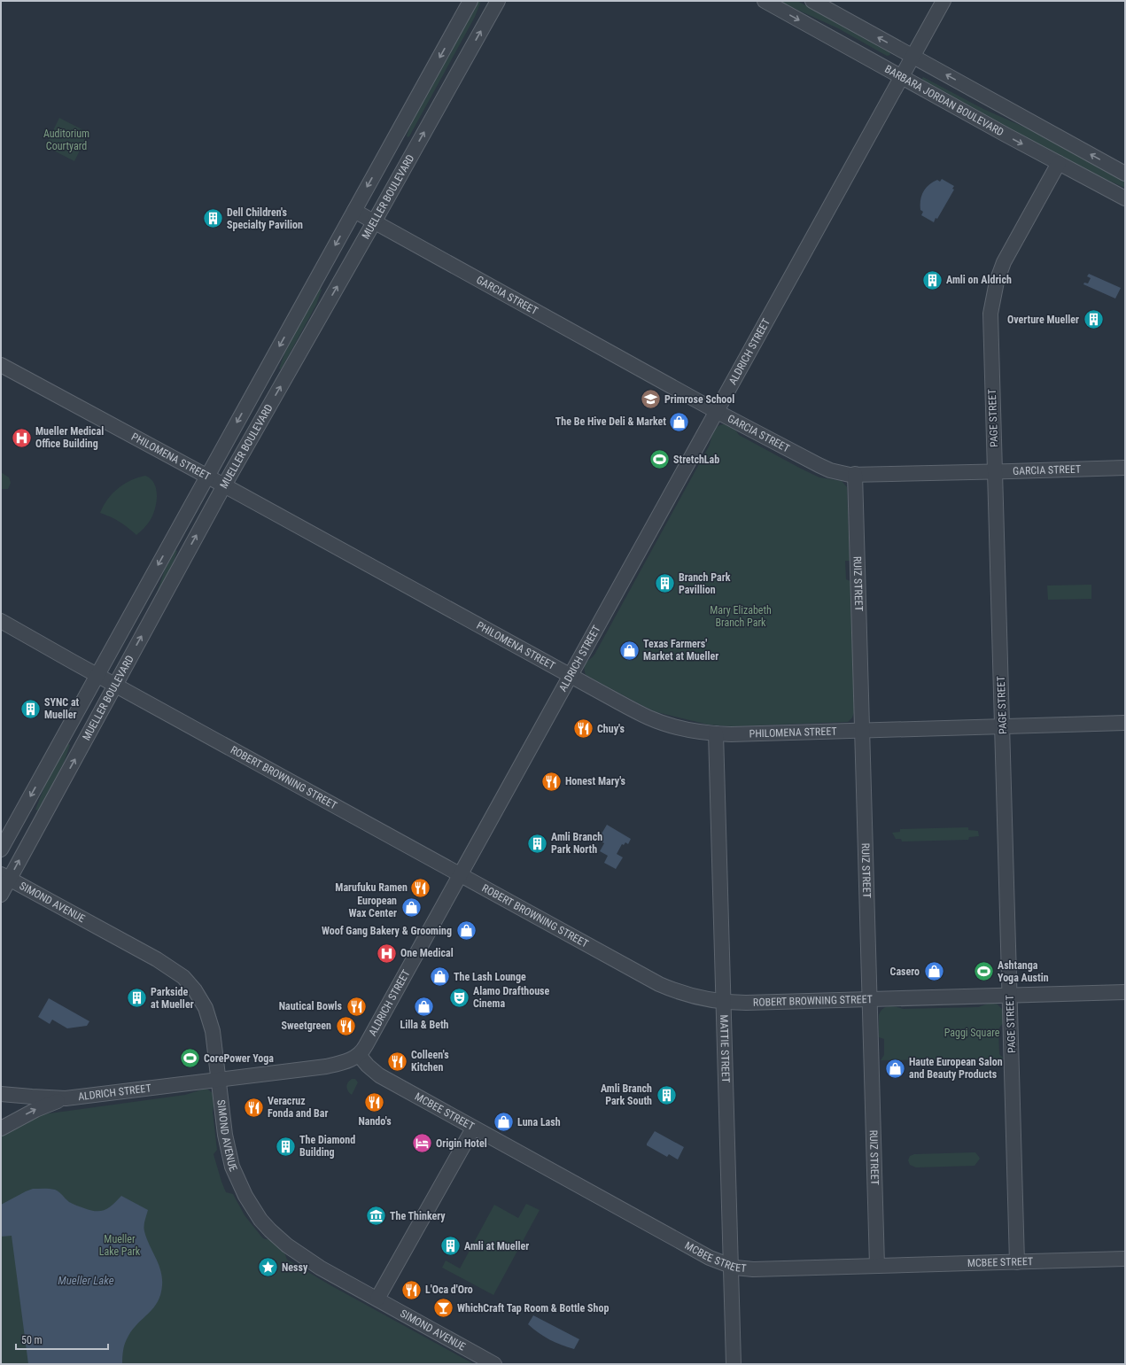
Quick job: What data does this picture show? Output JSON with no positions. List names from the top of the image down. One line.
{"streets":{"street":["BARBARA JORDAN BOULEVARD","MUELLER BOULEVARD","GARCIA STREET","ALDRICH STREET","PAGE STREET","PHILOMENA STREET","RUIZ STREET","ROBERT BROWNING STREET","SIMOND AVENUE","MATTIE STREET","MCBEE STREET"]},"crossings":[["BARBARA JORDAN BOULEVARD","ALDRICH STREET"],["BARBARA JORDAN BOULEVARD","PAGE STREET"],["MUELLER BOULEVARD","GARCIA STREET"],["MUELLER BOULEVARD","PHILOMENA STREET"],["MUELLER BOULEVARD","ROBERT BROWNING STREET"],["MUELLER BOULEVARD","SIMOND AVENUE"],["GARCIA STREET","ALDRICH STREET"],["GARCIA STREET","PAGE STREET"],["GARCIA STREET","RUIZ STREET"],["ALDRICH STREET","PHILOMENA STREET"],["ALDRICH STREET","ROBERT BROWNING STREET"],["ALDRICH STREET","SIMOND AVENUE"],["ALDRICH STREET","MCBEE STREET"],["PAGE STREET","PHILOMENA STREET"],["PAGE STREET","ROBERT BROWNING STREET"],["PAGE STREET","MCBEE STREET"],["PHILOMENA STREET","RUIZ STREET"],["PHILOMENA STREET","MATTIE STREET"],["RUIZ STREET","ROBERT BROWNING STREET"],["RUIZ STREET","MCBEE STREET"],["ROBERT BROWNING STREET","MATTIE STREET"],["MATTIE STREET","MCBEE STREET"]],"water":["Mueller Lake"],"parks":["Auditorium Courtyard","Mary Elizabeth Branch Park","Paggi Square","Mueller Lake Park"],"places":{"building":["Dell Children's Specialty Pavilion","Amli on Aldrich","Overture Mueller","Branch Park Pavillion","SYNC at Mueller","Amli Branch Park North","Parkside at Mueller","Amli Branch Park South","The Diamond Building","Amli at Mueller"],"school or university":["Primrose School"],"shop":["The Be Hive Deli & Market","Texas Farmers' Market at Mueller","European Wax Center","Woof Gang Bakery & Grooming","Casero","The Lash Lounge","Lilla & Beth","Haute European Salon and Beauty Products","Luna Lash"],"hospital":["Mueller Medical Office Building","One Medical"],"sports":["StretchLab","Ashtanga Yoga Austin","CorePower Yoga"],"restaurant":["Chuy's","Honest Mary's","Marufuku Ramen","Nautical Bowls","Sweetgreen","Colleen's Kitchen","Nando's","Veracruz Fonda and Bar","L'Oca d'Oro"],"theatre":["Alamo Drafthouse Cinema"],"hotel":["Origin Hotel"],"museum":["The Thinkery"],"place":["Nessy"],"bar":["WhichCraft Tap Room & Bottle Shop"]},"scale_bar":"50 m"}
